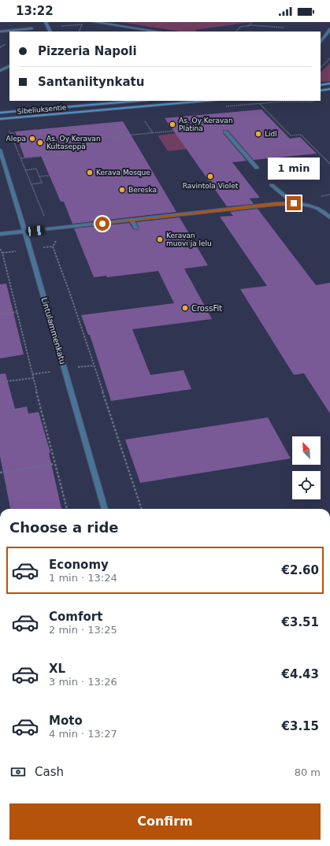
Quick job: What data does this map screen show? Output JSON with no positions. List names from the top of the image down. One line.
{"streets":{"main road":["Sibeliuksentie"],"street":["Lintulammenkatu"]},"places":["As. Oy Keravan Platina","Lidl","Alepa","As. Oy Keravan Kultaseppä","Kerava Mosque","Ravintola Violet","Bereska","Keravan muovi ja lelu","CrossFit"],"north":"top left","page":{"status":"13:22","banner":["Pizzeria Napoli","Santaniitynkatu"],"bubble":"1 min","heading":"Choose a ride","list":[{"name":"Economy","note":"1 min · 13:24","value":"€2.60"},{"name":"Comfort","note":"2 min · 13:25","value":"€3.51"},{"name":"XL","note":"3 min · 13:26","value":"€4.43"},{"name":"Moto","note":"4 min · 13:27","value":"€3.15"}],"pay":["Cash","80 m"],"buttons":"Confirm"}}
